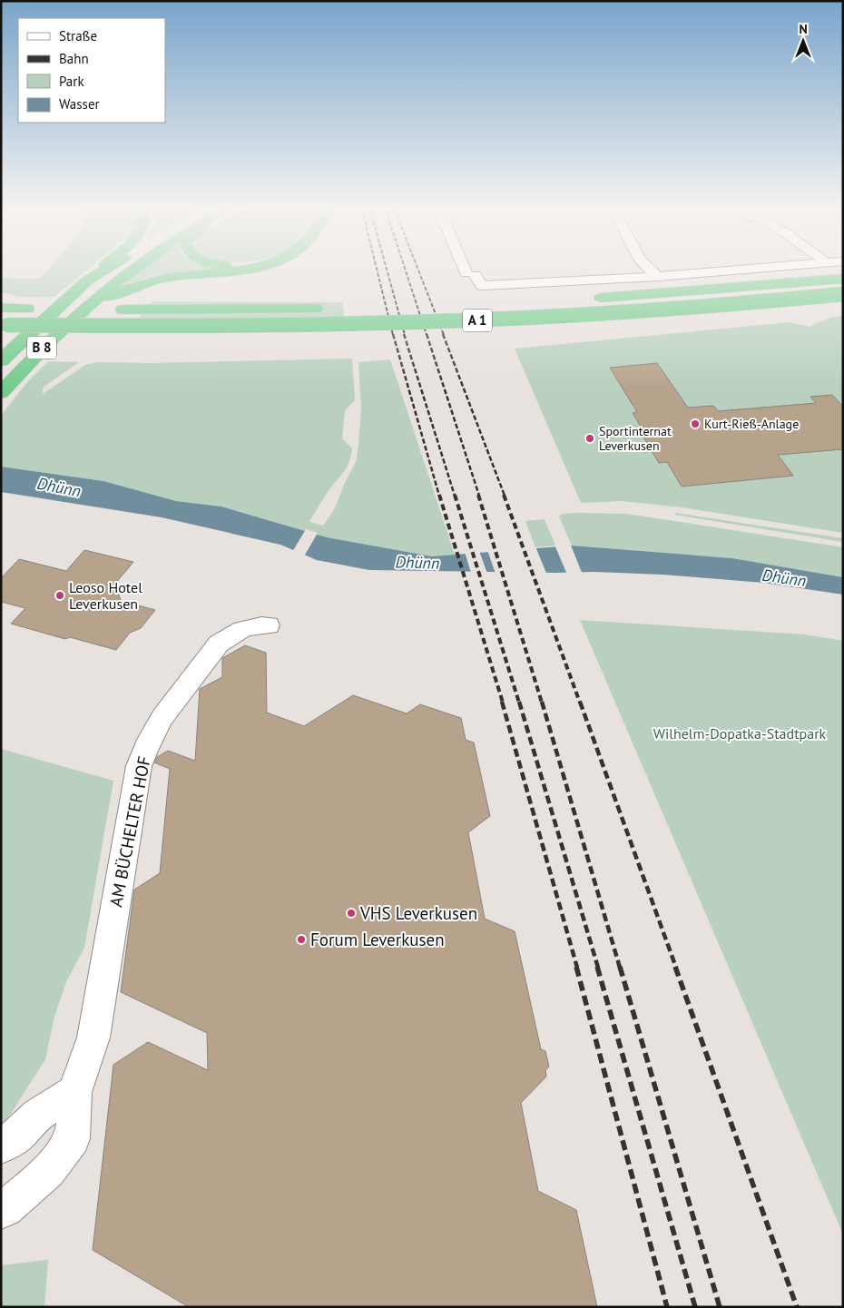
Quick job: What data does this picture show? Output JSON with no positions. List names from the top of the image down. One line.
{"streets":{"highway":["A 1","B 8"],"street":["AM BÜCHELTER HOF"]},"water":["Dhünn"],"parks":["Wilhelm-Dopatka-Stadtpark"],"places":["Kurt-Rieß-Anlage","Sportinternat Leverkusen","Leoso Hotel Leverkusen","VHS Leverkusen","Forum Leverkusen"],"legend":["Straße","Bahn","Park","Wasser"],"north":"top"}
